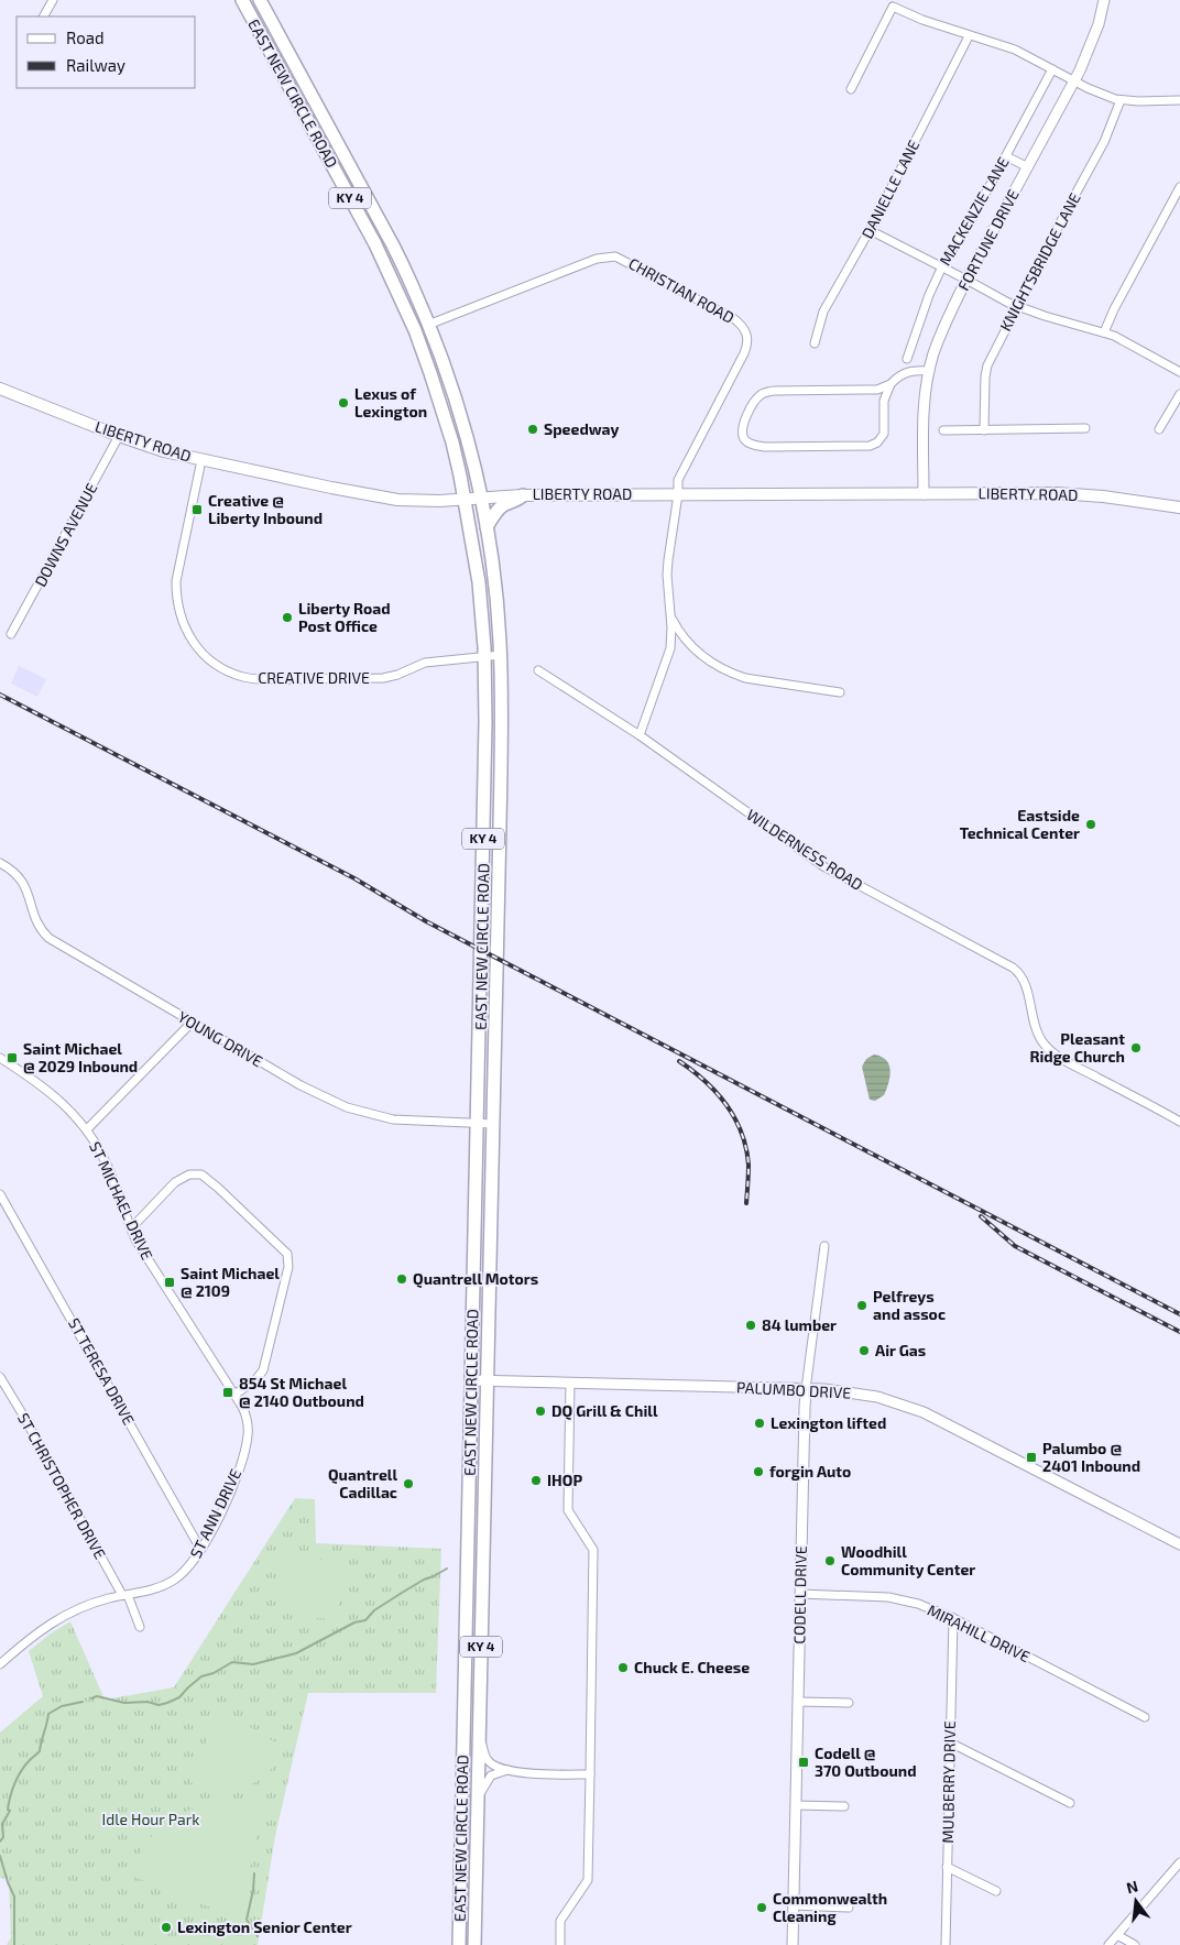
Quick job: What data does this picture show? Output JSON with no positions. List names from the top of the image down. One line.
{"streets":{"highway":["EAST NEW CIRCLE ROAD","KY 4"],"main road":["LIBERTY ROAD"],"street":["DANIELLE LANE","MACKENZIE LANE","FORTUNE DRIVE","KNIGHTSBRIDGE LANE","CHRISTIAN ROAD","DOWNS AVENUE","CREATIVE DRIVE","WILDERNESS ROAD","YOUNG DRIVE","ST MICHAEL DRIVE","ST TERESA DRIVE","PALUMBO DRIVE","ST CHRISTOPHER DRIVE","ST ANN DRIVE","CODELL DRIVE","MIRAHILL DRIVE","MULBERRY DRIVE"]},"crossings":[["EAST NEW CIRCLE ROAD","CHRISTIAN ROAD"],["EAST NEW CIRCLE ROAD","LIBERTY ROAD"],["EAST NEW CIRCLE ROAD","CREATIVE DRIVE"],["EAST NEW CIRCLE ROAD","YOUNG DRIVE"],["EAST NEW CIRCLE ROAD","PALUMBO DRIVE"],["FORTUNE DRIVE","LIBERTY ROAD"],["CHRISTIAN ROAD","LIBERTY ROAD"],["LIBERTY ROAD","DOWNS AVENUE"],["LIBERTY ROAD","CREATIVE DRIVE"],["ST MICHAEL DRIVE","ST ANN DRIVE"],["ST TERESA DRIVE","ST ANN DRIVE"],["PALUMBO DRIVE","CODELL DRIVE"],["ST CHRISTOPHER DRIVE","ST ANN DRIVE"],["CODELL DRIVE","MIRAHILL DRIVE"],["MIRAHILL DRIVE","MULBERRY DRIVE"]],"parks":["Idle Hour Park"],"places":{"other":["Lexus of Lexington","Speedway","Liberty Road Post Office","Eastside Technical Center","Pleasant Ridge Church","Quantrell Motors","Pelfreys and assoc","84 lumber","Air Gas","DQ Grill & Chill","Lexington lifted","forgin Auto","IHOP","Quantrell Cadillac","Woodhill Community Center","Chuck E. Cheese","Commonwealth Cleaning","Lexington Senior Center"],"transit":["Creative @ Liberty Inbound","Saint Michael @ 2029 Inbound","Saint Michael @ 2109","854 St Michael @ 2140 Outbound","Palumbo @ 2401 Inbound","Codell @ 370 Outbound"]},"legend":["Road","Railway"],"north":"top"}
